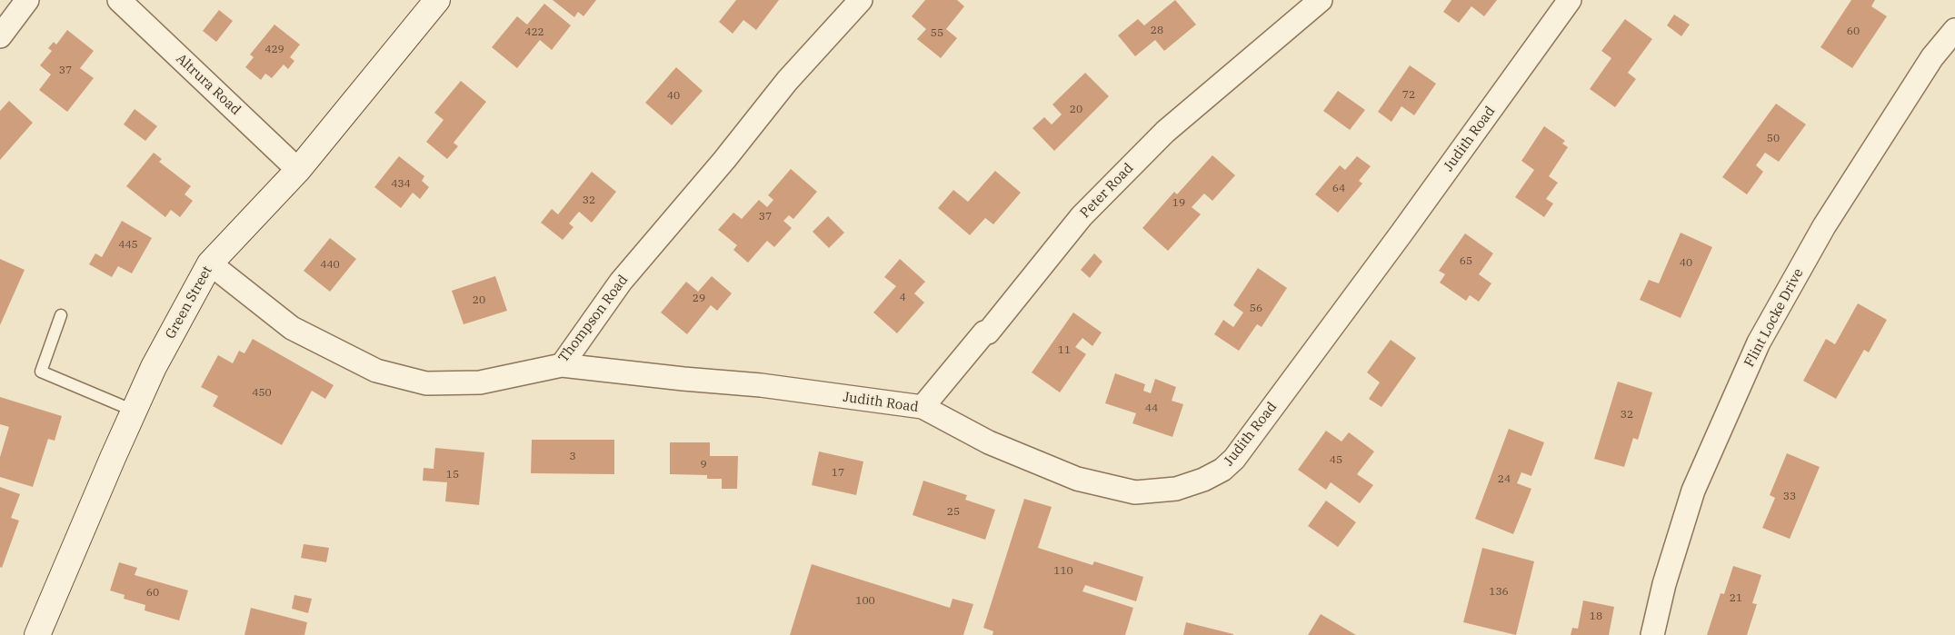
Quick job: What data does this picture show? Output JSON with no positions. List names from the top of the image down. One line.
{"streets":{"main road":["Green Street"],"street":["Altrura Road","Judith Road","Peter Road","Flint Locke Drive","Thompson Road"]},"crossings":[["Altrura Road","Green Street"],["Judith Road","Peter Road"],["Judith Road","Thompson Road"],["Green Street","Thompson Road"]],"house_numbers":["28","60","422","55","429","37","72","40","20","50","434","64","32","19","37","445","65","40","440","4","29","20","56","11","450","44","32","3","45","9","17","15","24","33","25","110","136","60","21","100","18"]}
